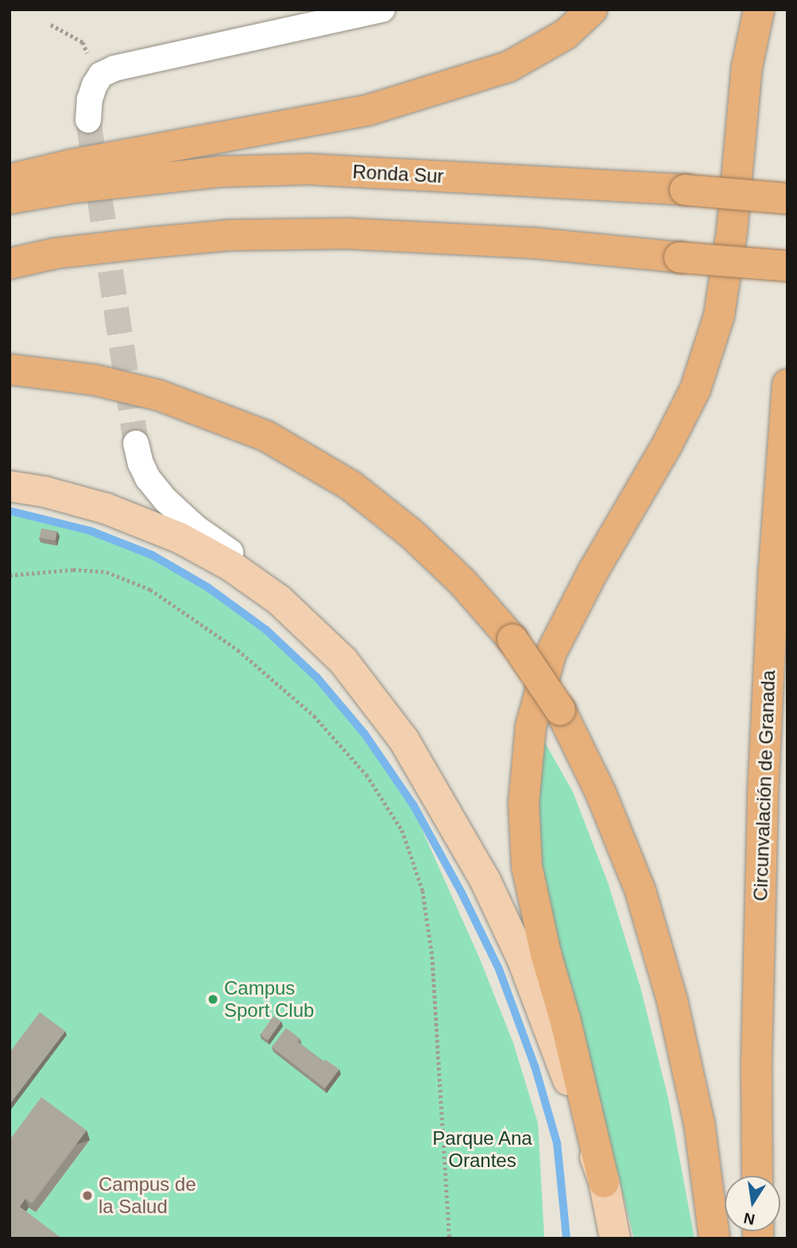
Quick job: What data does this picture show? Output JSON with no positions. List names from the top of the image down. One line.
{"streets":{"highway":["Ronda Sur","Circunvalación de Granada"]},"parks":["Parque Ana Orantes"],"places":["Campus Sport Club","Campus de la Salud"],"north":"bottom"}
